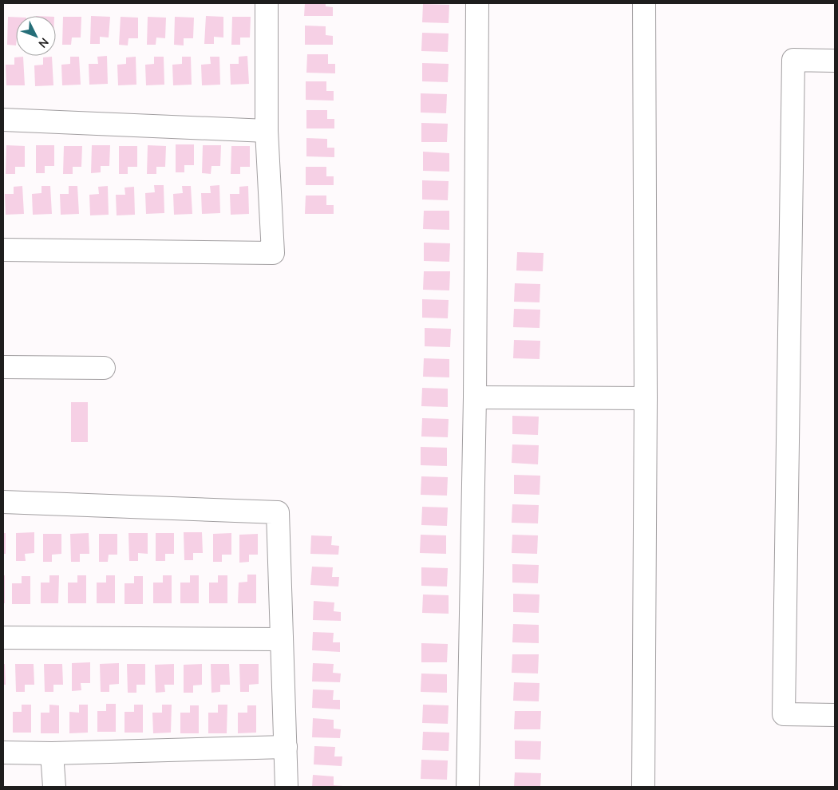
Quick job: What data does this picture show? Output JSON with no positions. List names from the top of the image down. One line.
{"north":"bottom right"}
